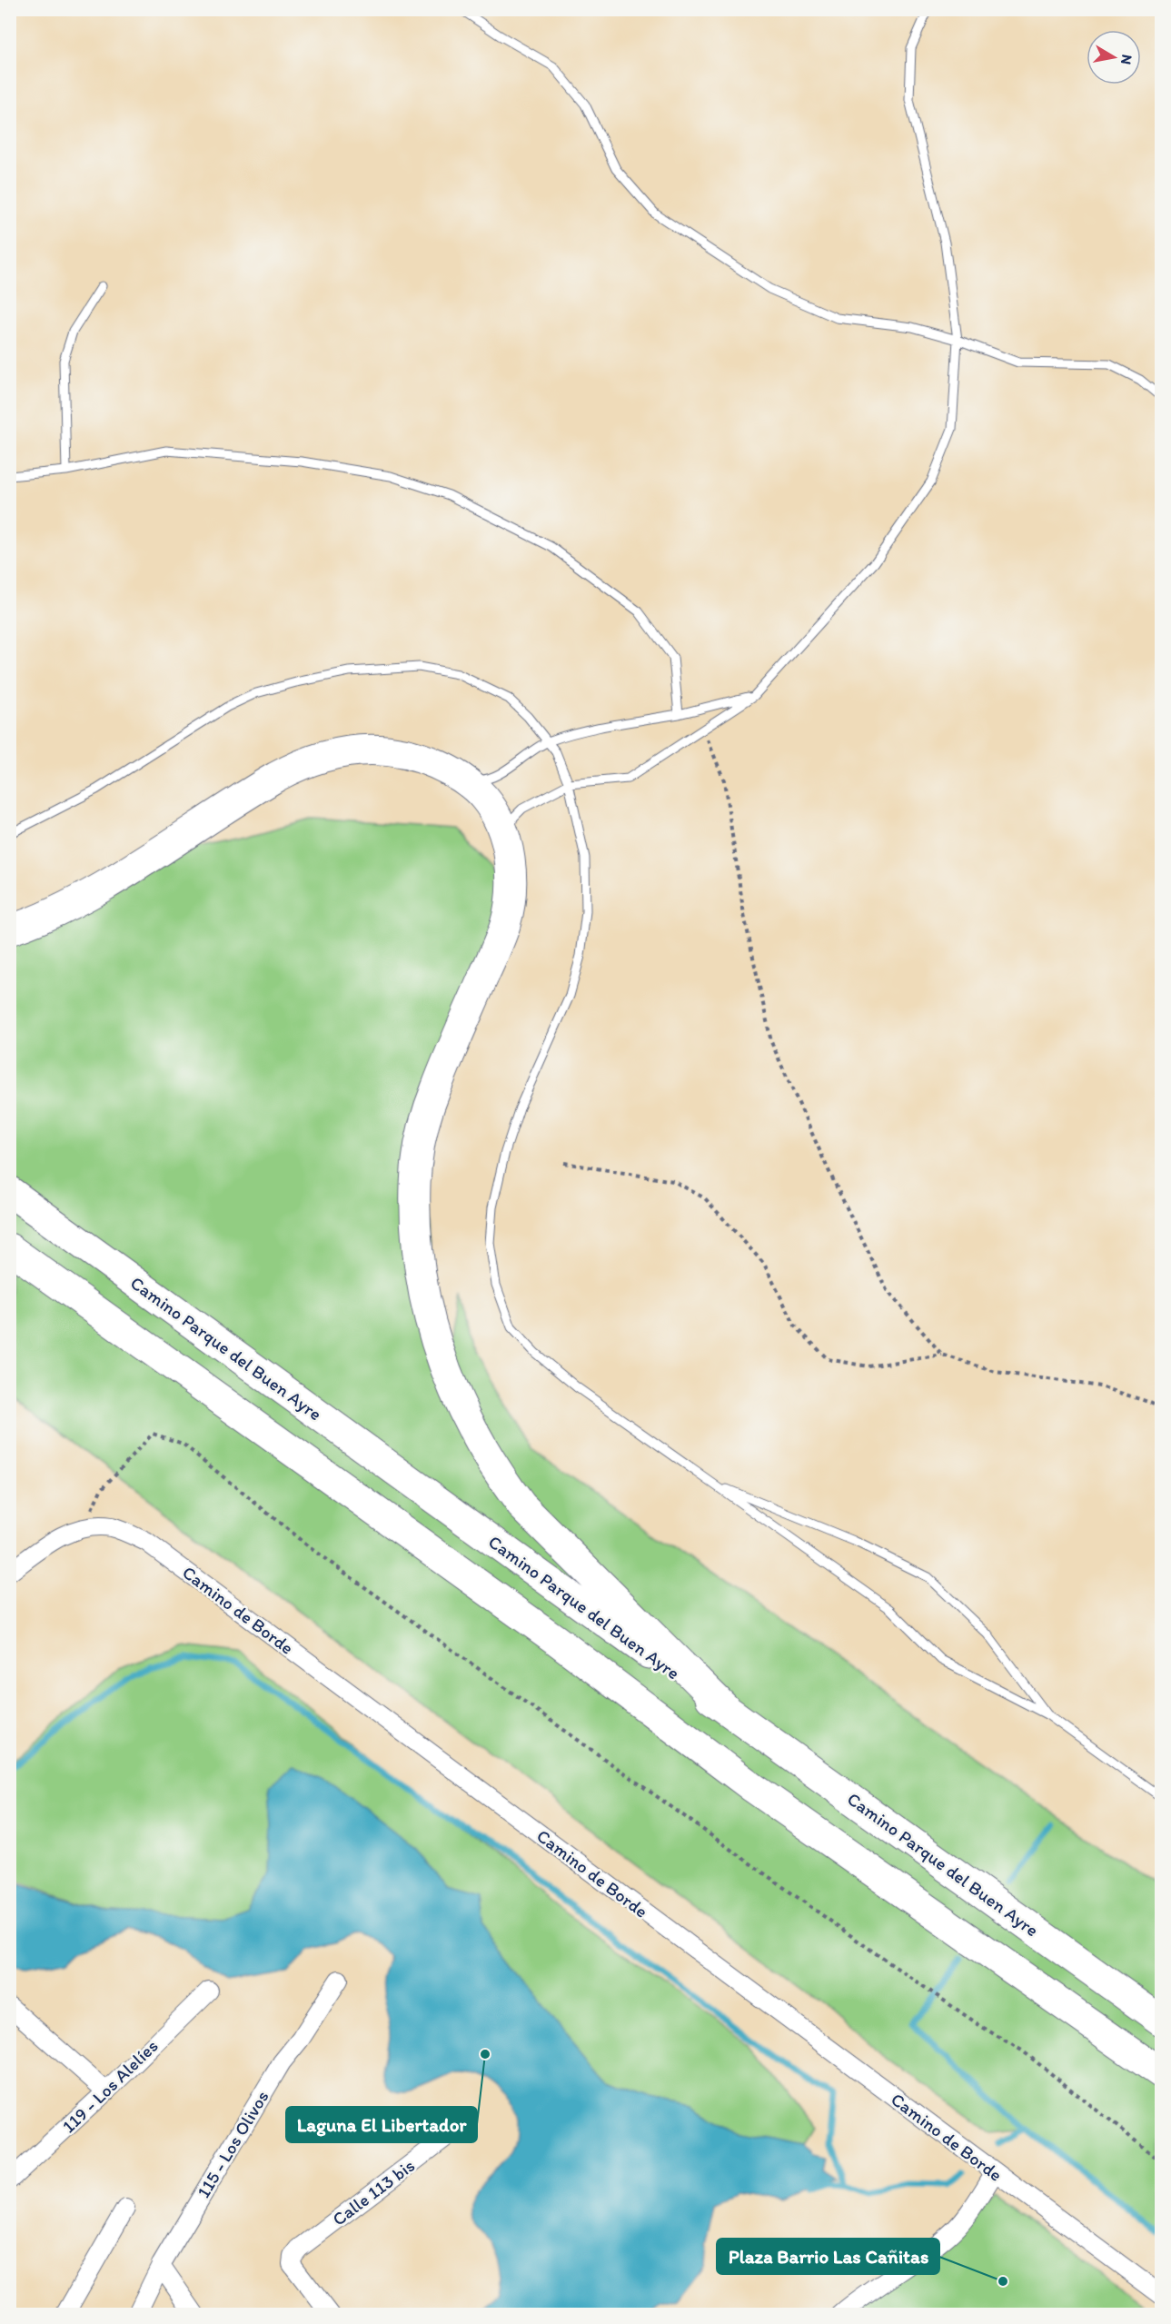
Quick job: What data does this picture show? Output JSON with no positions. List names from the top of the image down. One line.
{"streets":{"highway":["Camino Parque del Buen Ayre"],"street":["Camino de Borde","119 - Los Alelíes","115 - Los Olivos","Calle 113 bis"]},"places":["Laguna El Libertador","Plaza Barrio Las Cañitas"],"north":"right"}
